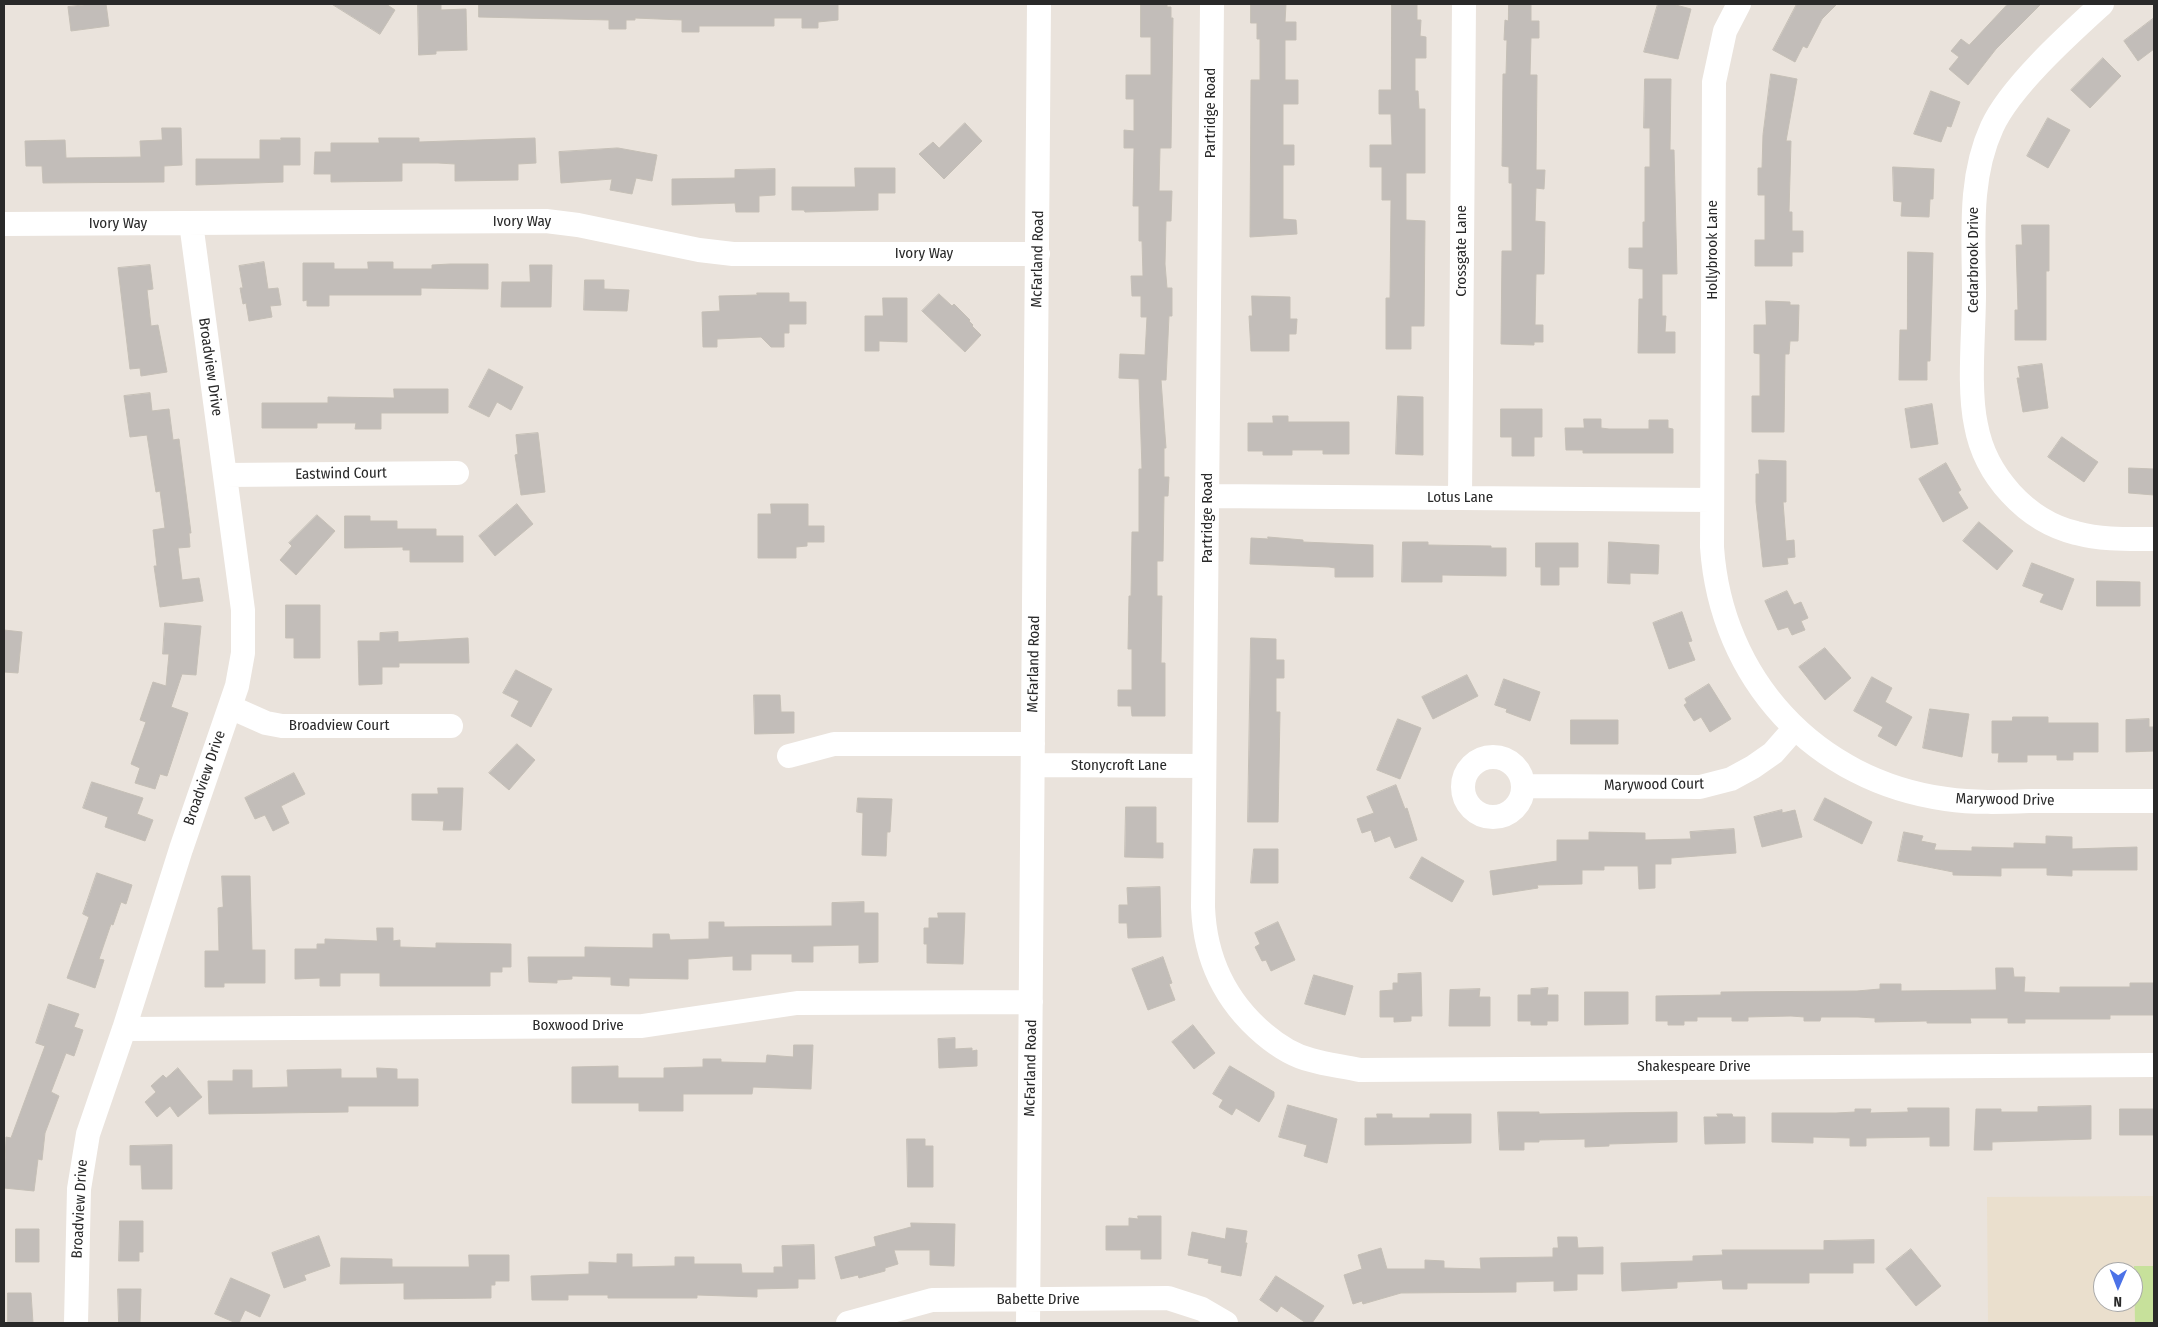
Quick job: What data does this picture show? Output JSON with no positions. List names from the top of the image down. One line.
{"streets":{"street":["Partridge Road","Ivory Way","Hollybrook Lane","Crossgate Lane","McFarland Road","Cedarbrook Drive","Broadview Drive","Eastwind Court","Lotus Lane","Broadview Court","Stonycroft Lane","Marywood Court","Marywood Drive","Boxwood Drive","Shakespeare Drive","Babette Drive"]},"crossings":[["Partridge Road","Lotus Lane"],["Partridge Road","Stonycroft Lane"],["Partridge Road","Shakespeare Drive"],["Ivory Way","McFarland Road"],["Ivory Way","Broadview Drive"],["Hollybrook Lane","Lotus Lane"],["Hollybrook Lane","Marywood Drive"],["Crossgate Lane","Lotus Lane"],["McFarland Road","Stonycroft Lane"],["McFarland Road","Boxwood Drive"],["McFarland Road","Babette Drive"],["Broadview Drive","Eastwind Court"],["Broadview Drive","Broadview Court"],["Broadview Drive","Boxwood Drive"],["Lotus Lane","Marywood Drive"],["Marywood Court","Marywood Drive"]],"north":"bottom"}
